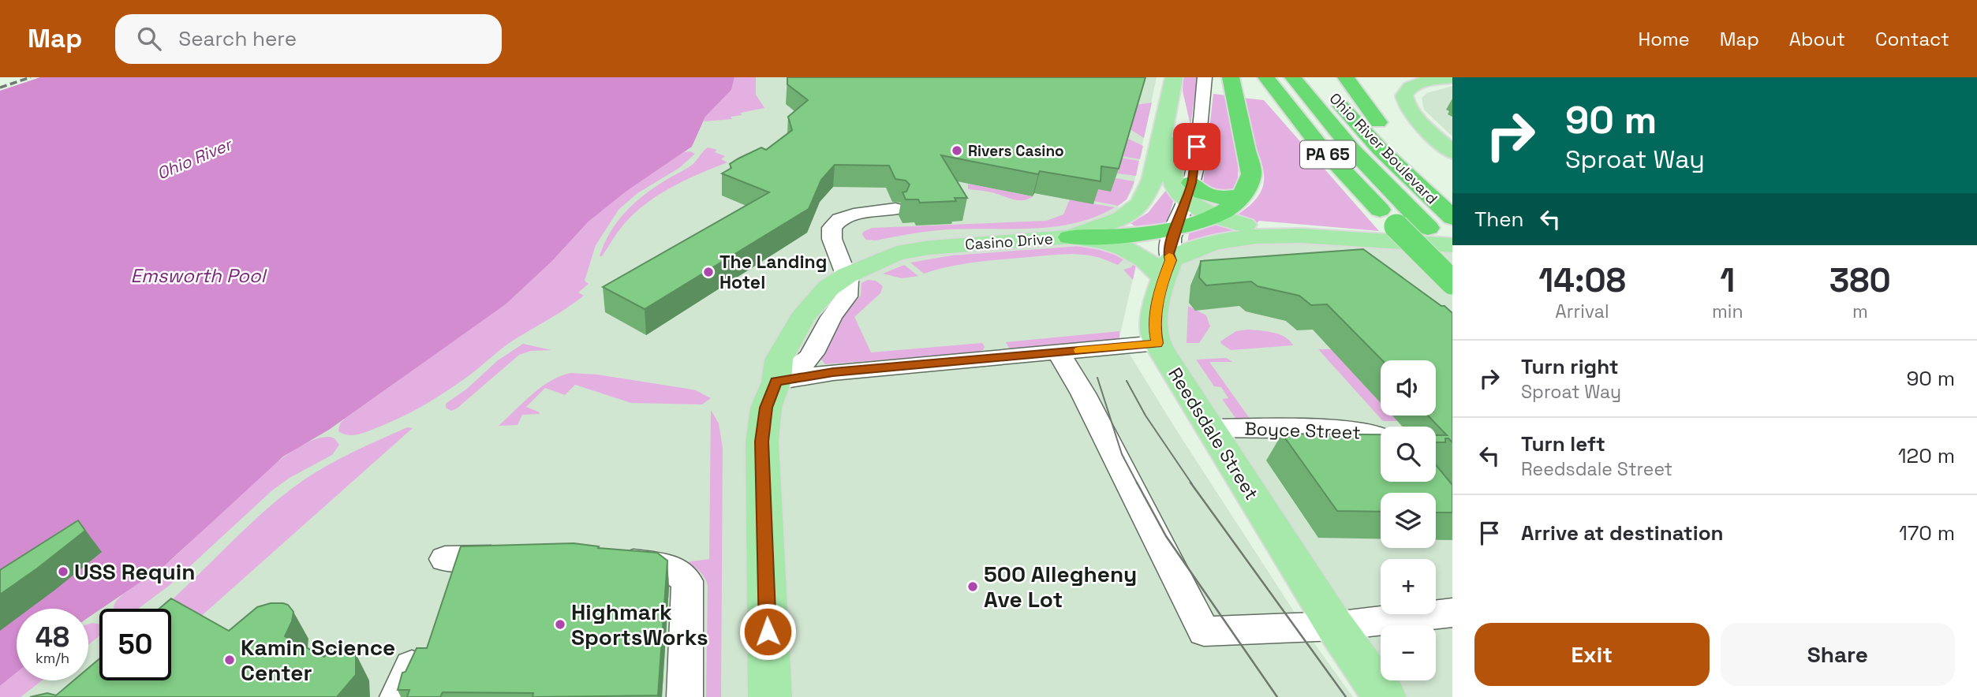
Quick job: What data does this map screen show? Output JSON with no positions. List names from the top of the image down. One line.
{"streets":{"highway":["Ohio River Boulevard","PA 65"],"main road":["Casino Drive","Reedsdale Street"],"street":["Boyce Street"]},"crossings":[["Boyce Street","Reedsdale Street"]],"water":["Ohio River","Emsworth Pool"],"places":["Rivers Casino","The Landing Hotel","USS Requin","500 Allegheny Ave Lot","Highmark SportsWorks","Kamin Science Center"],"page":{"header":"Map","search":"Search here","nav":["Home","Map","About","Contact"],"turn":["90 m","Sproat Way"],"then":"Then","eta":["14:08","Arrival","1","min","380","m"],"list":[{"name":"Turn right","note":"Sproat Way","value":"90 m"},{"name":"Turn left","note":"Reedsdale Street","value":"120 m"},{"name":"Arrive at destination","value":"170 m"}],"map_buttons":["+","−"],"speed":"48 km/h","limit":"50","buttons":["Exit","Share"]}}
